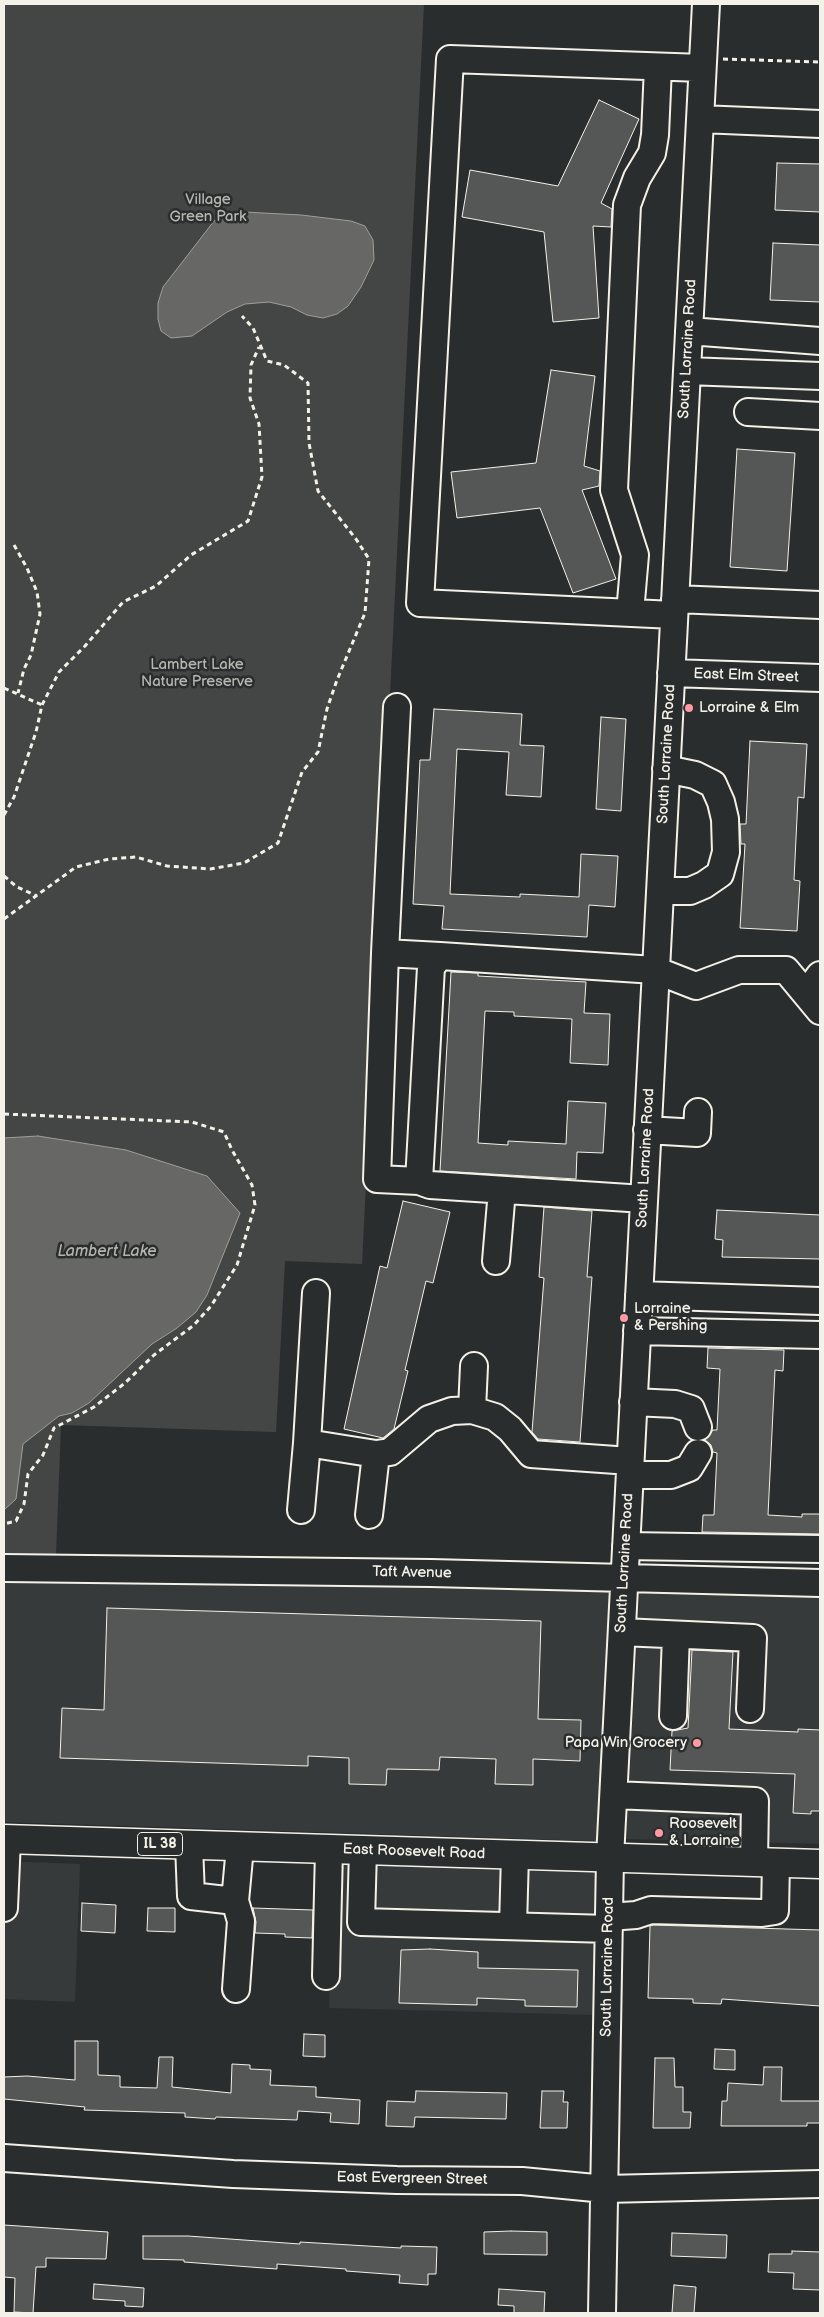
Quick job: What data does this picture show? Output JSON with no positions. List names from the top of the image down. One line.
{"streets":{"main road":["IL 38","East Roosevelt Road"],"street":["South Lorraine Road","East Elm Street","Taft Avenue","East Evergreen Street"]},"crossings":[["South Lorraine Road","East Elm Street"],["South Lorraine Road","Taft Avenue"],["South Lorraine Road","East Roosevelt Road"],["South Lorraine Road","East Evergreen Street"]],"water":["Lambert Lake"],"parks":["Village Green Park","Lambert Lake Nature Preserve"],"places":["Lorraine & Elm","Lorraine & Pershing","Papa Win Grocery","Roosevelt & Lorraine"]}
